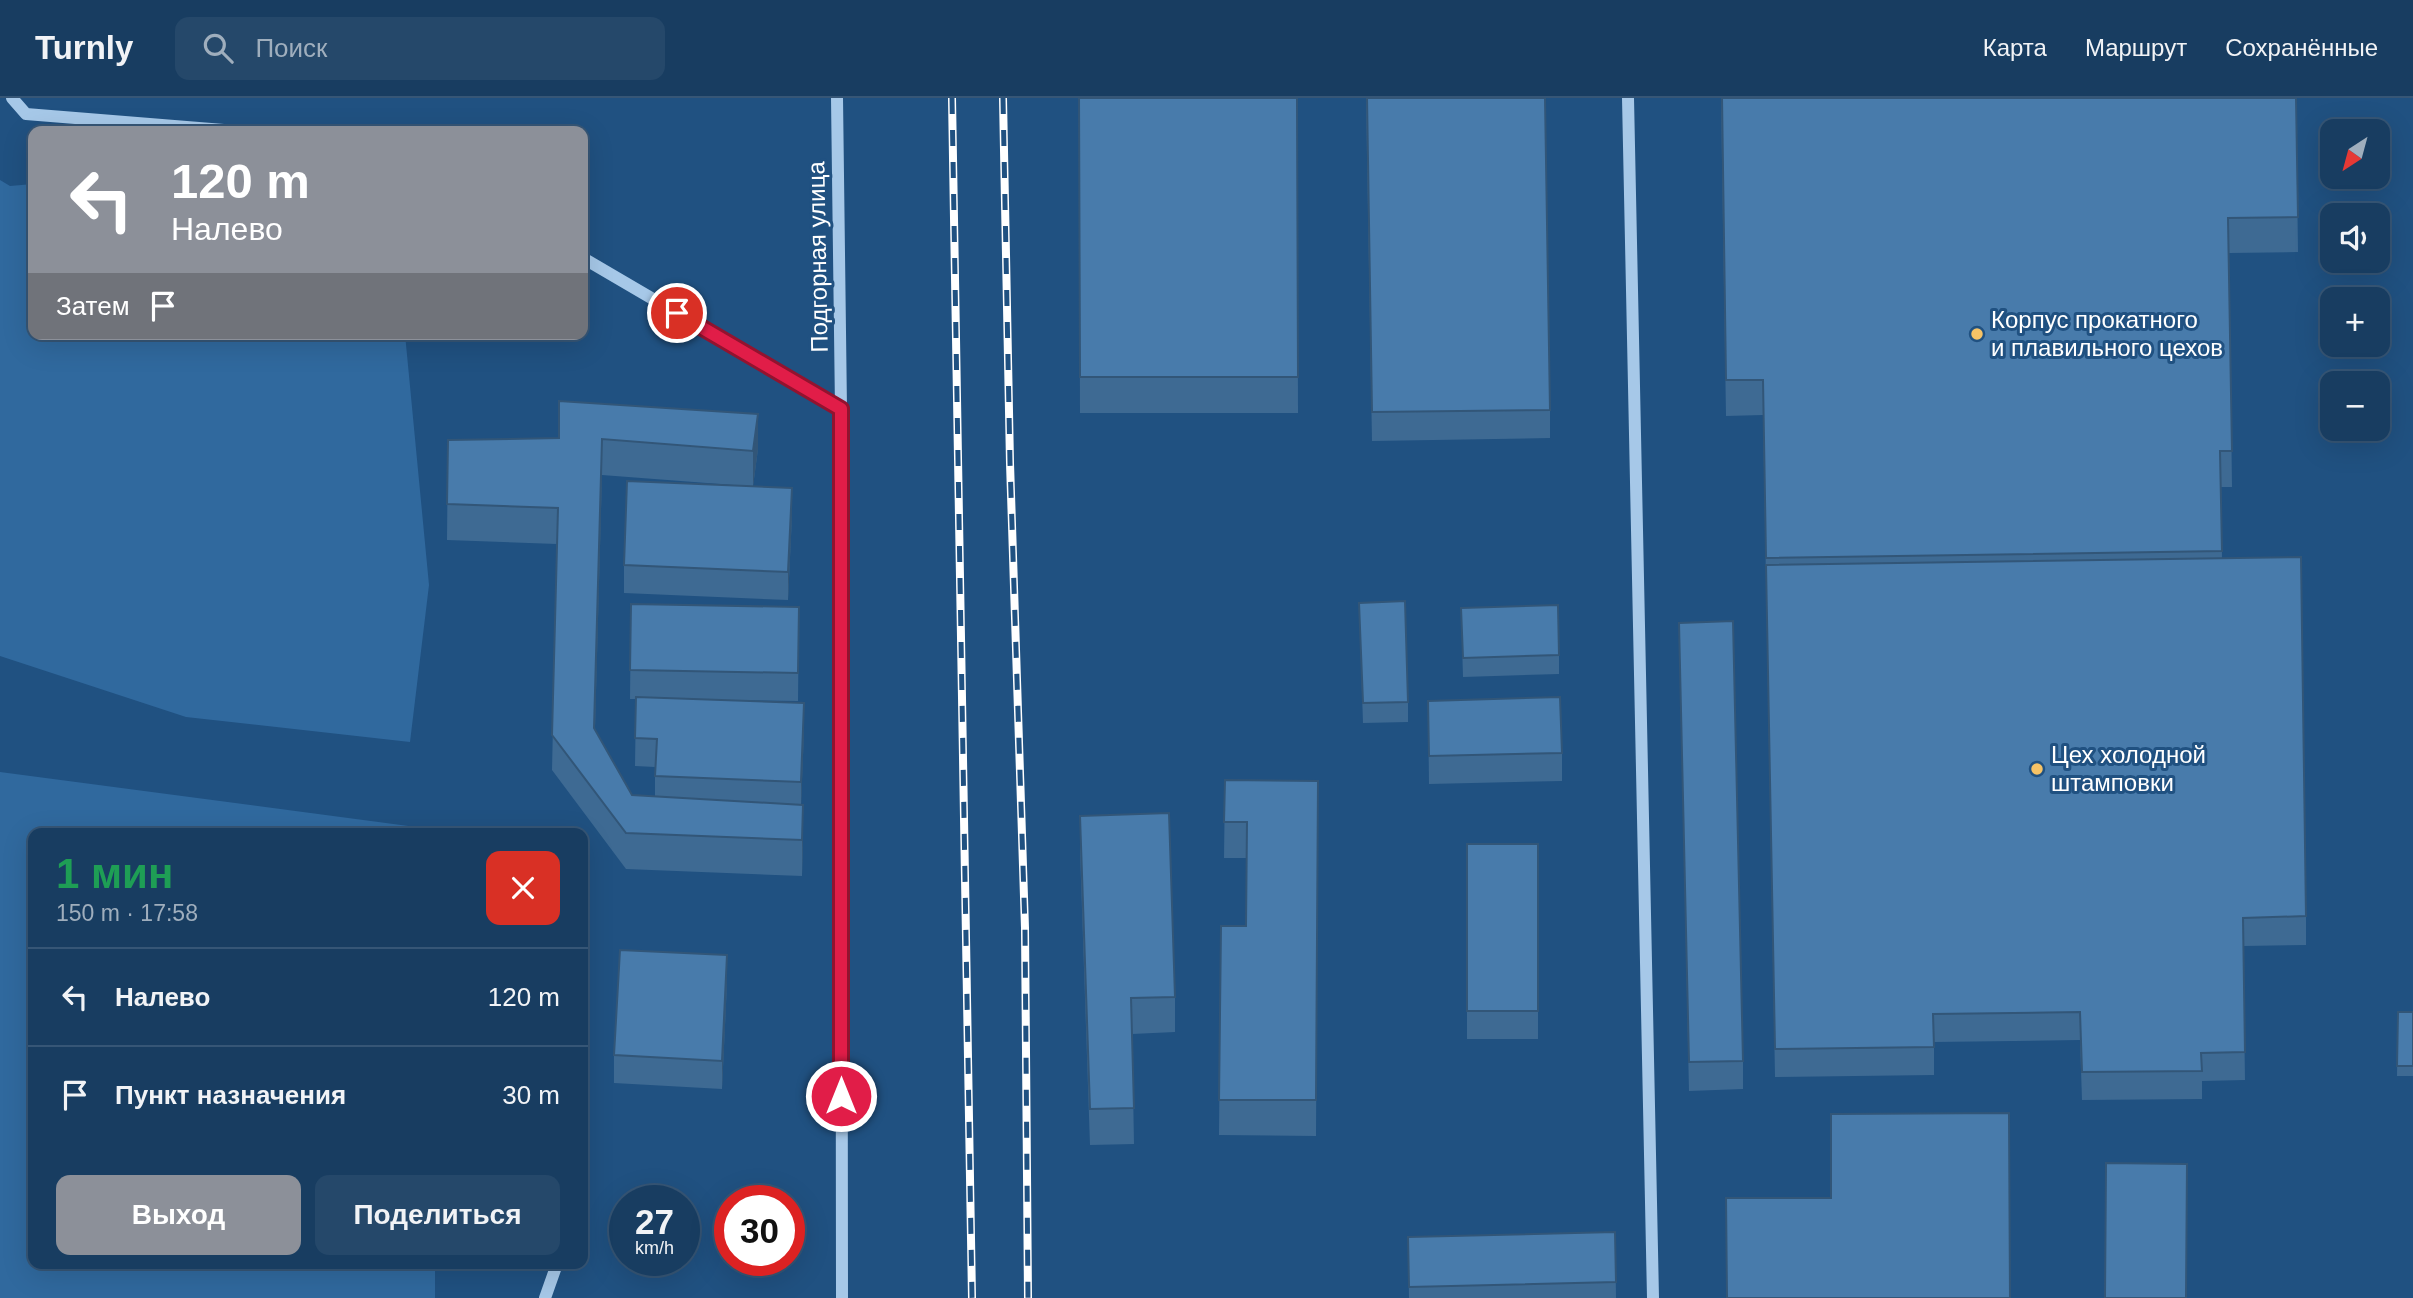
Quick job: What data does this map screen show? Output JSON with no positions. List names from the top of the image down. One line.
{"streets":{"street":["Подгорная улица"]},"places":["Корпус прокатного и плавильного цехов","Цех холодной штамповки"],"north":"bottom left","page":{"header":"Turnly","search":"Поиск","nav":["Карта","Маршрут","Сохранённые"],"map_buttons":["+","−"],"turn":["120 m","Налево"],"then":"Затем","heading":["1 мин","150 m · 17:58"],"list":[{"name":"Налево","value":"120 m"},{"name":"Пункт назначения","value":"30 m"}],"buttons":["Выход","Поделиться"],"speed":"27 km/h","limit":"30"}}
